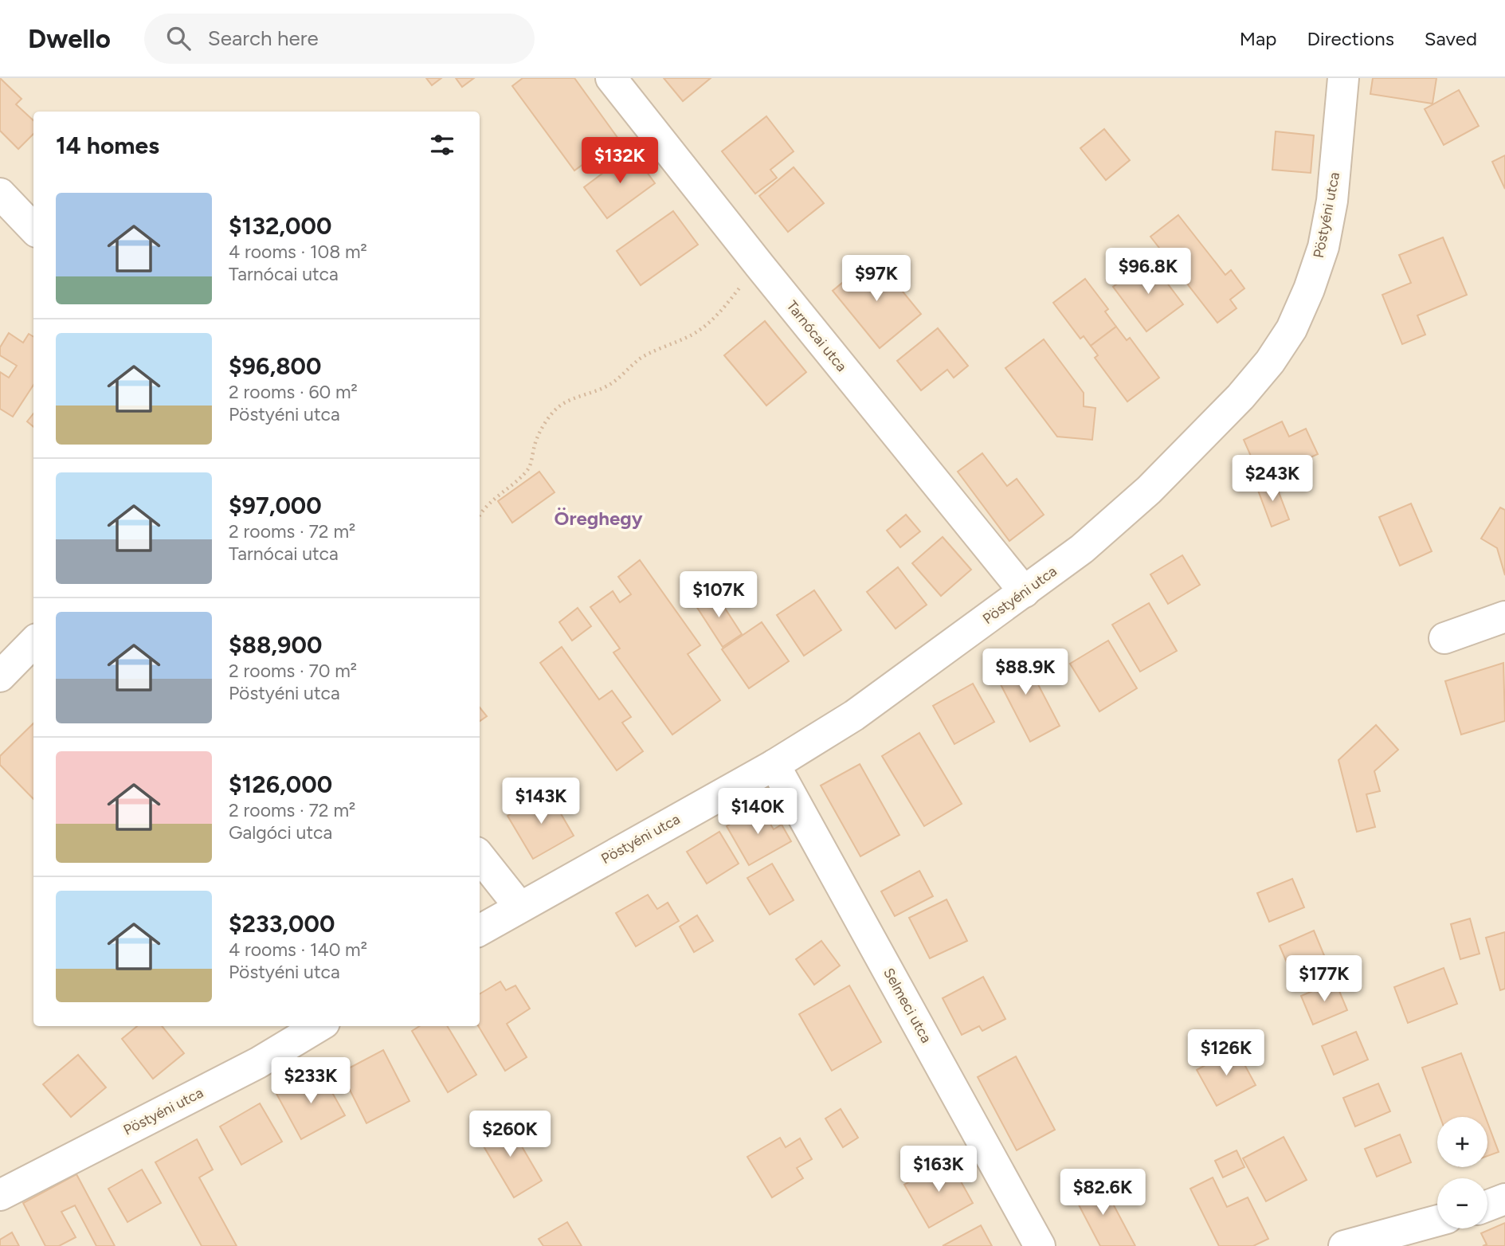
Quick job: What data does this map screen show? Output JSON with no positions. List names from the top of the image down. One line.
{"streets":{"street":["Pöstyéni utca","Tarnócai utca","Selmeci utca"]},"crossings":[["Pöstyéni utca","Tarnócai utca"],["Pöstyéni utca","Selmeci utca"]],"districts":["Öreghegy"],"page":{"header":"Dwello","search":"Search here","nav":["Map","Directions","Saved"],"heading":"14 homes","price":["$132K","$96.8K","$97K","$243K","$107K","$88.9K","$143K","$140K","$177K","$126K","$233K","$260K","$163K","$82.6K"],"list":[{"name":"$132,000","note":"4 rooms · 108 m² · Tarnócai utca"},{"name":"$96,800","note":"2 rooms · 60 m² · Pöstyéni utca"},{"name":"$97,000","note":"2 rooms · 72 m² · Tarnócai utca"},{"name":"$88,900","note":"2 rooms · 70 m² · Pöstyéni utca"},{"name":"$126,000","note":"2 rooms · 72 m² · Galgóci utca"},{"name":"$233,000","note":"4 rooms · 140 m² · Pöstyéni utca"}],"map_buttons":["+","−"]}}
